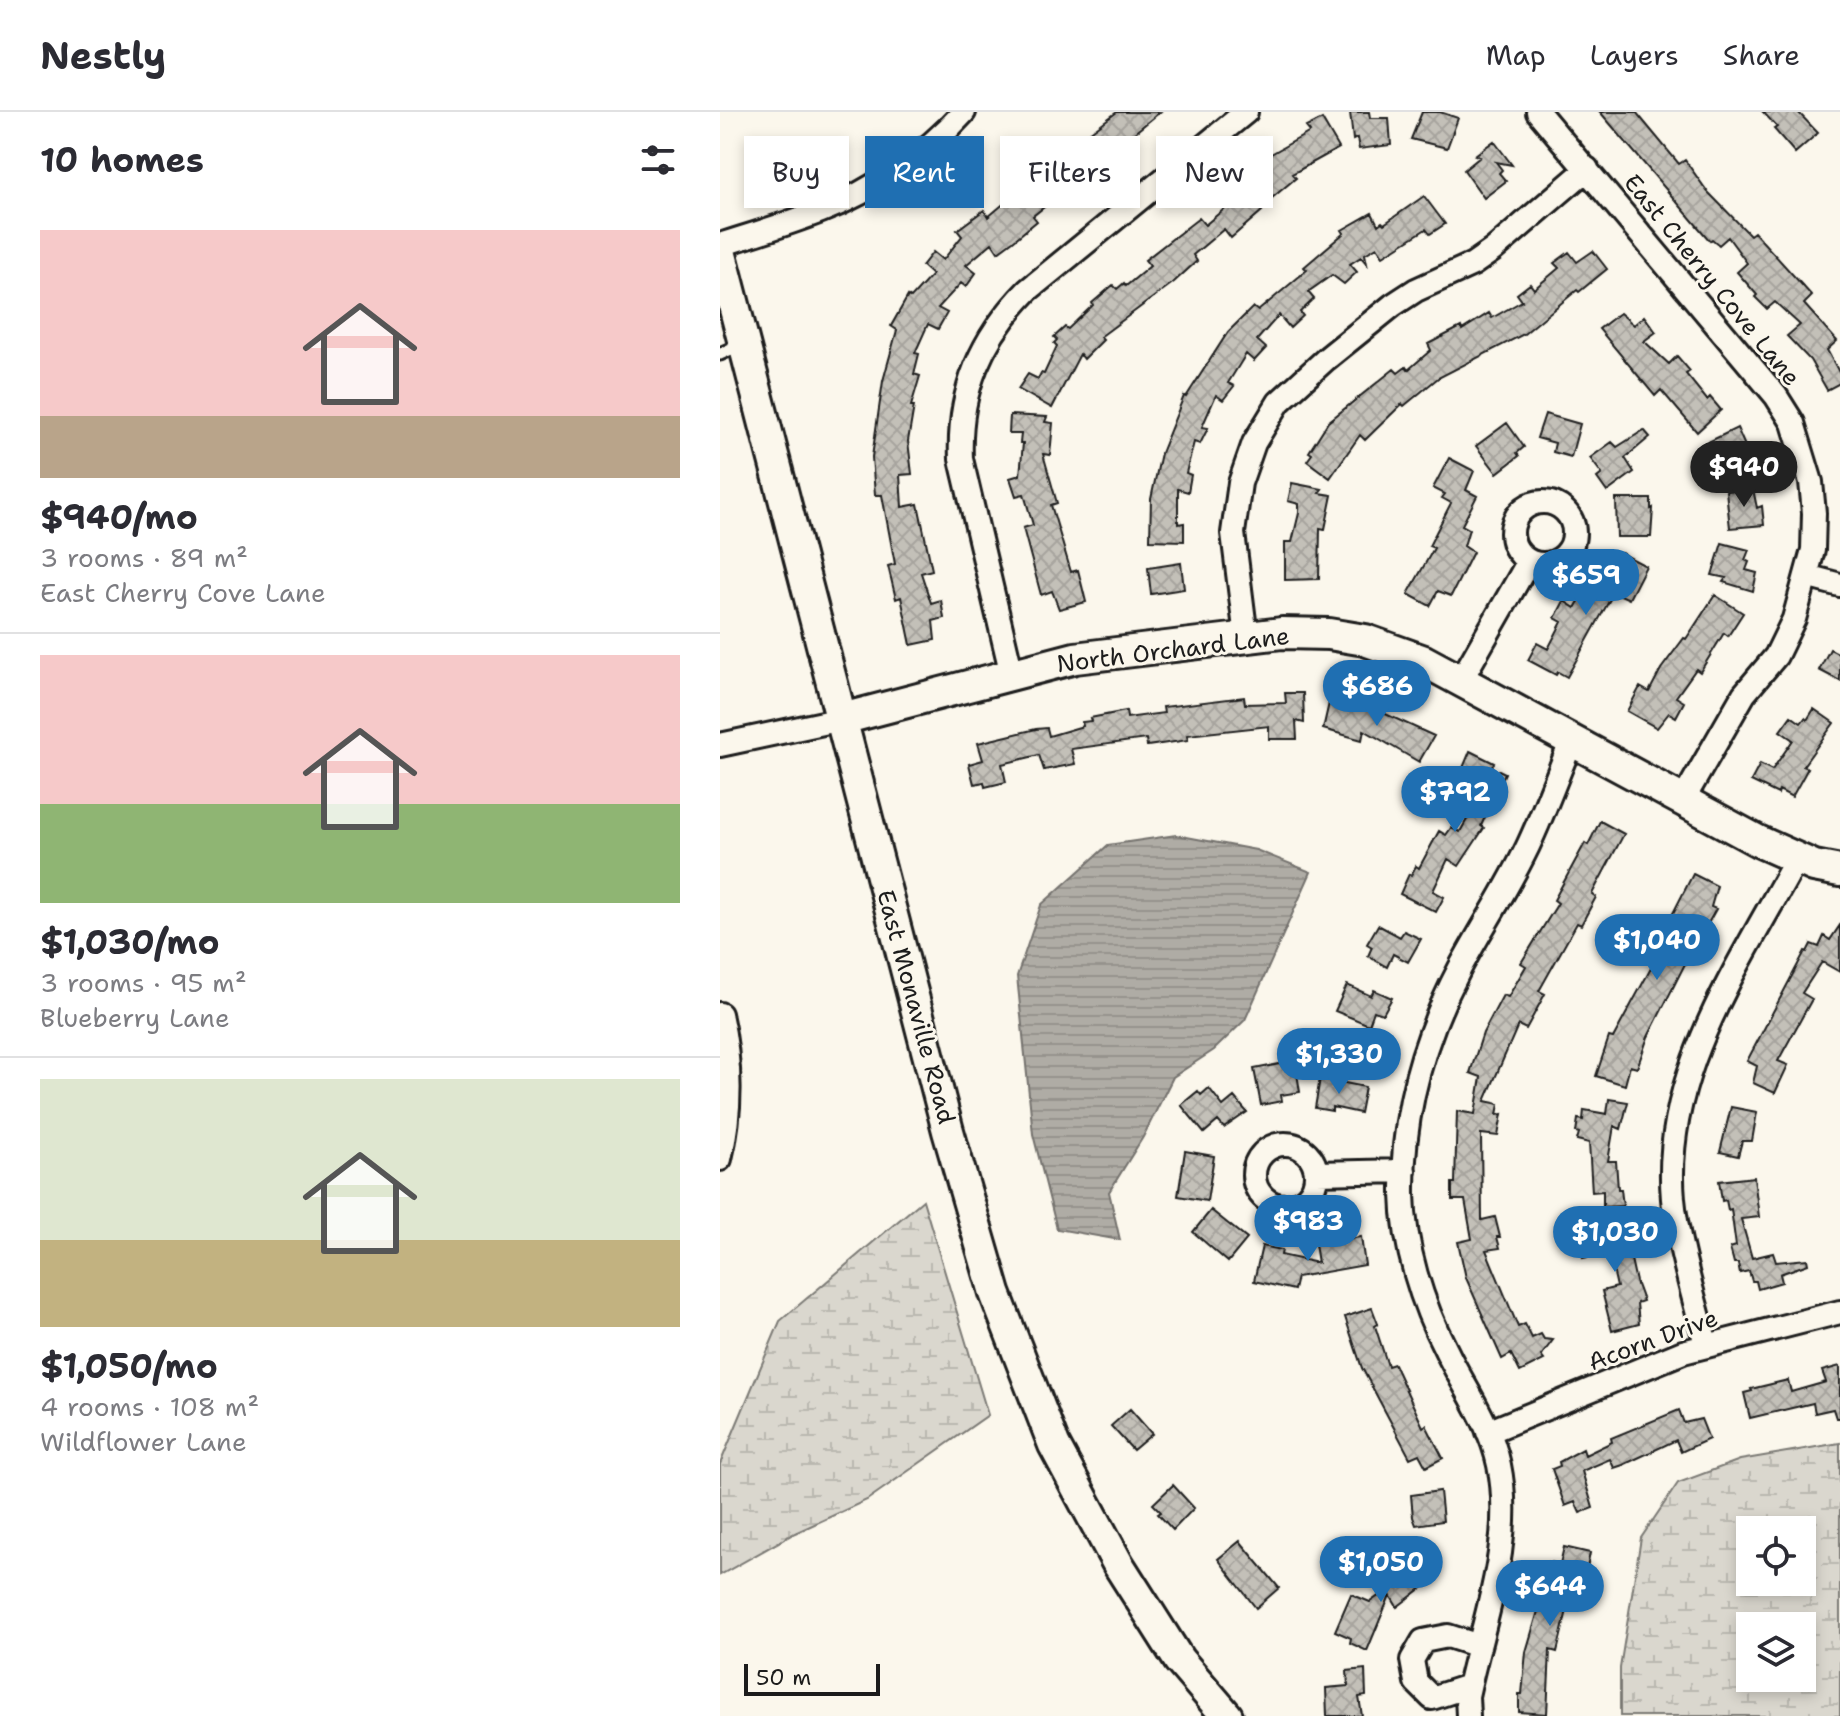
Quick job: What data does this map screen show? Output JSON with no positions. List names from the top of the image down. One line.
{"streets":{"main road":["North Orchard Lane","East Monaville Road"],"street":["East Cherry Cove Lane","Acorn Drive"]},"crossings":[["East Cherry Cove Lane","North Orchard Lane"],["North Orchard Lane","East Monaville Road"]],"scale_bar":"50 m","page":{"header":"Nestly","nav":["Map","Layers","Share"],"heading":"10 homes","chip":["Buy","Rent","Filters","New"],"list":[{"name":"$940/mo","note":"3 rooms · 89 m² · East Cherry Cove Lane"},{"name":"$1,030/mo","note":"3 rooms · 95 m² · Blueberry Lane"},{"name":"$1,050/mo","note":"4 rooms · 108 m² · Wildflower Lane"}],"price":["$940","$659","$686","$792","$1,040","$1,330","$983","$1,030","$1,050","$644"],"scale":"50 m"}}
